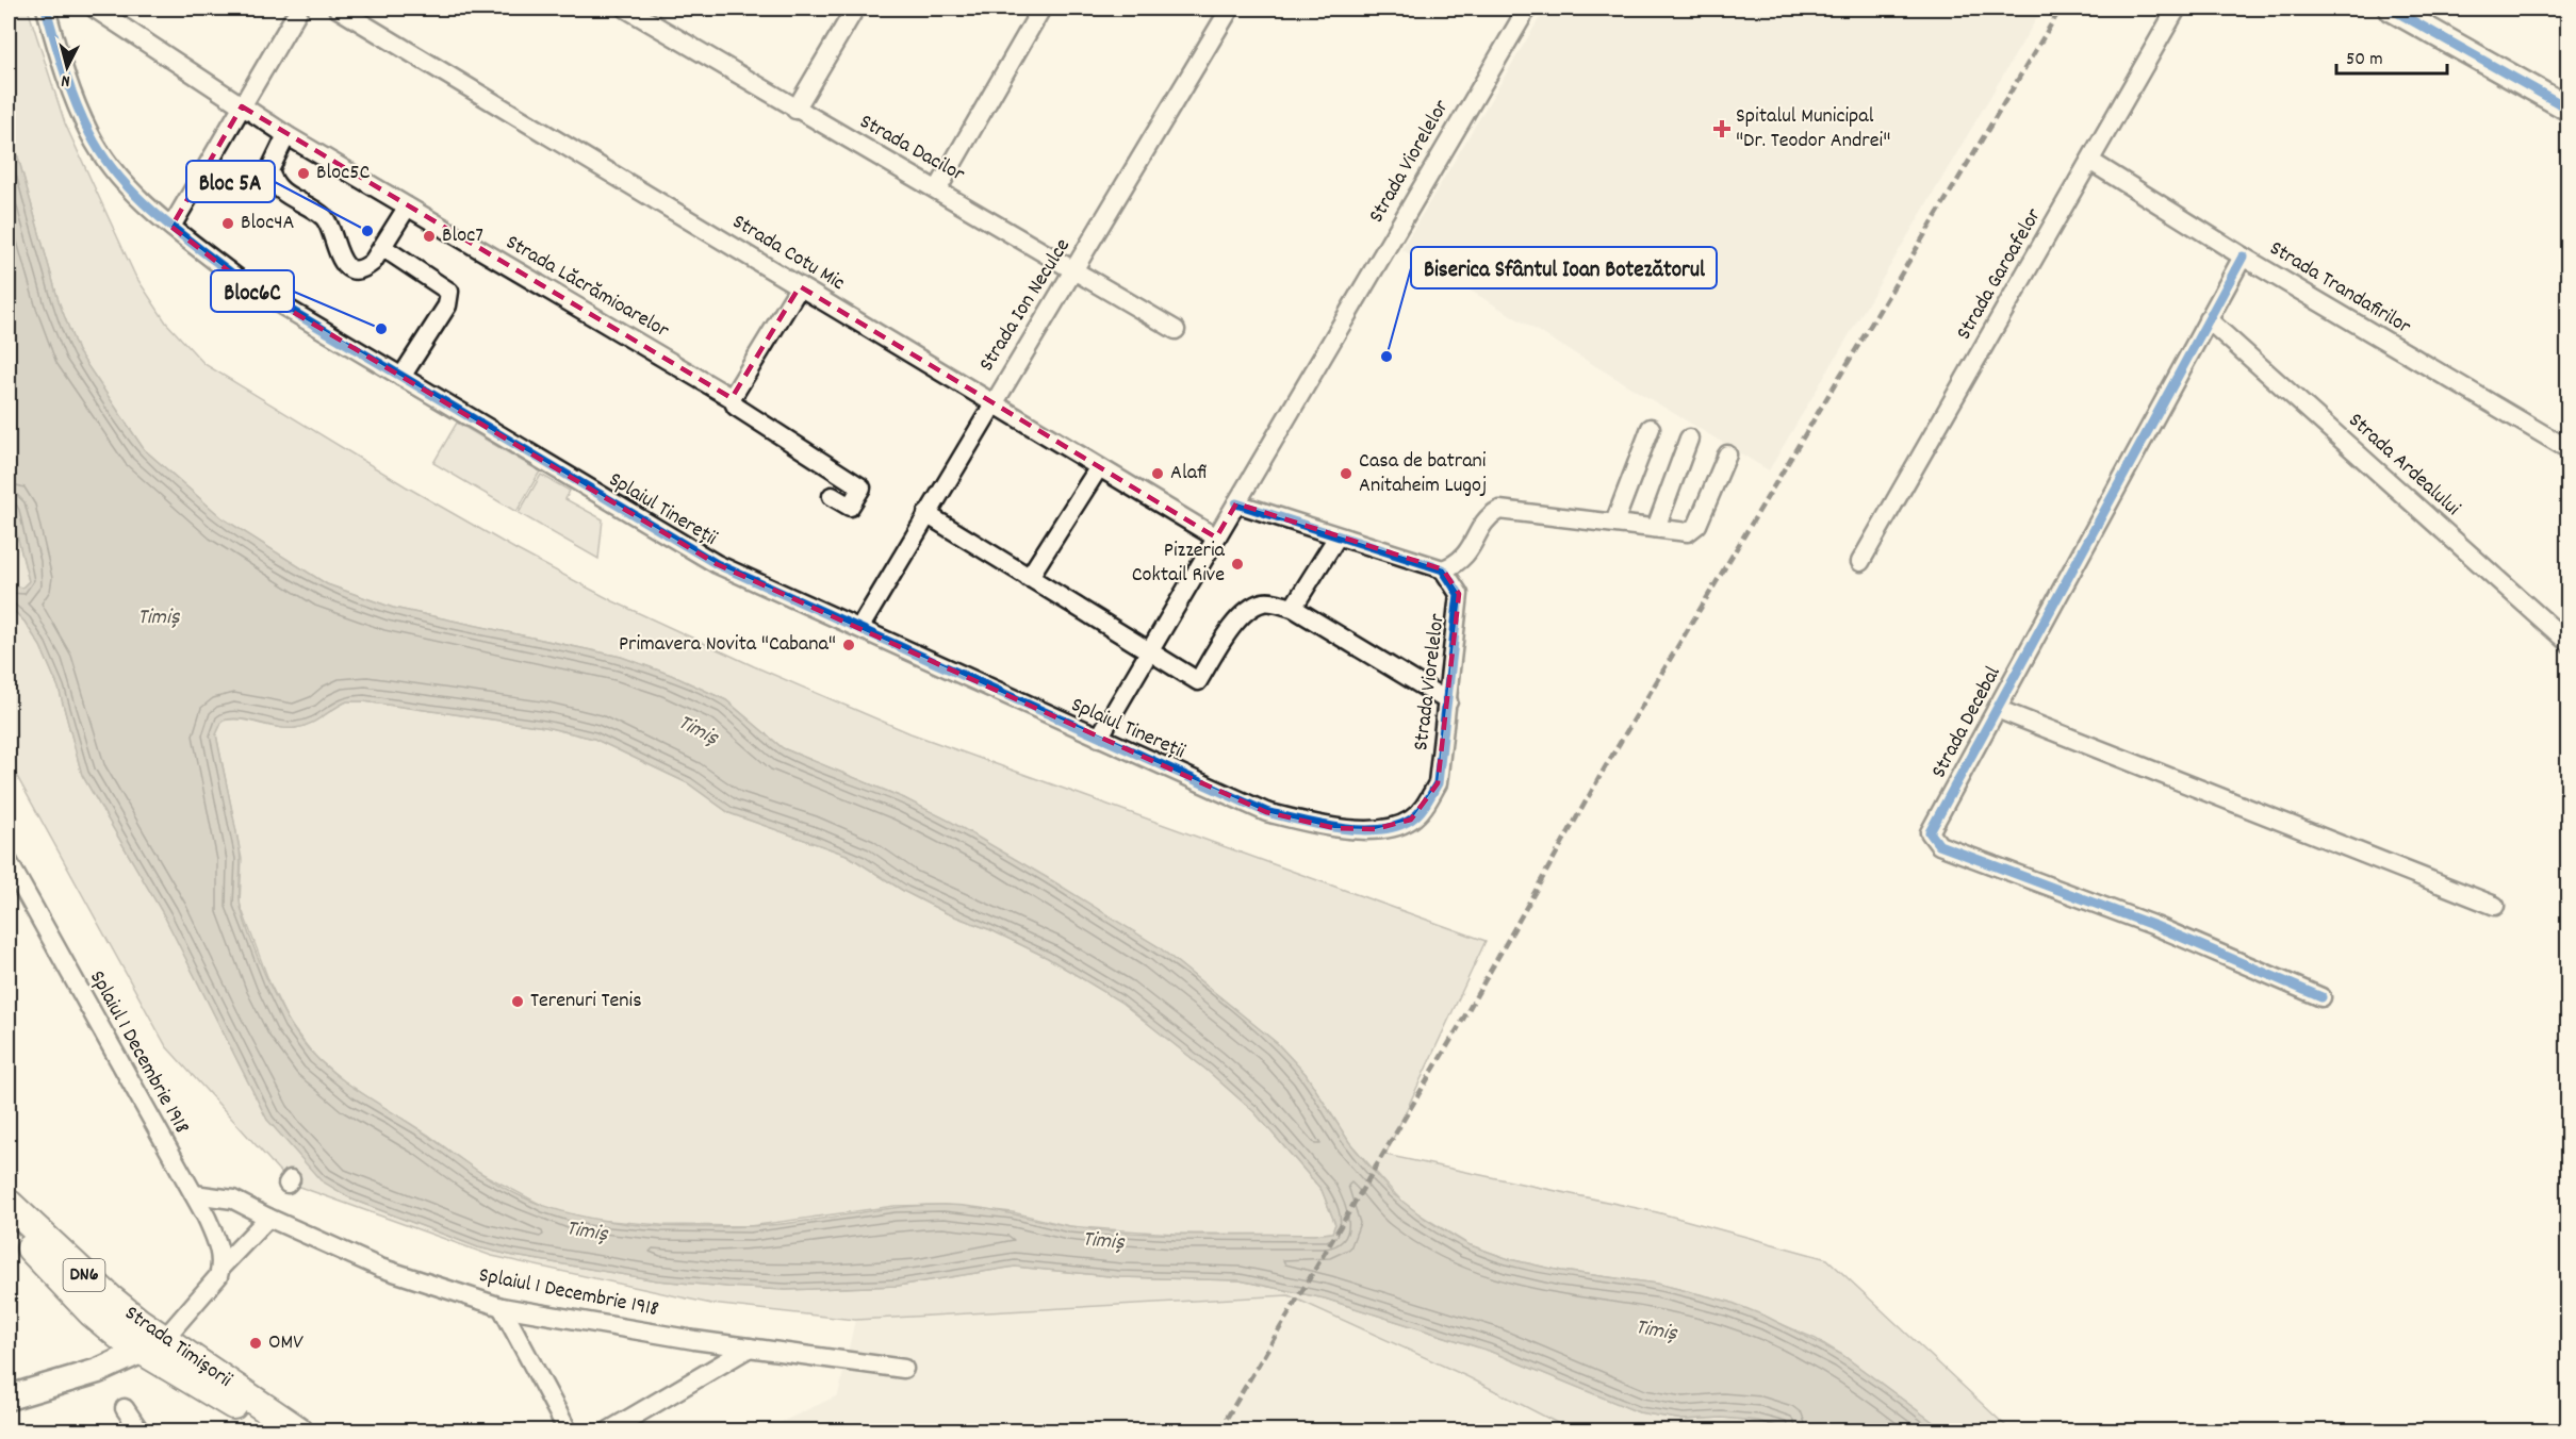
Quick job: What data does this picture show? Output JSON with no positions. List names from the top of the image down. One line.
{"streets":{"main road":["DN6","Strada Timișorii"],"street":["Strada Dacilor","Strada Viorelelor","Strada Cotu Mic","Strada Garoafelor","Strada Lăcrămioarelor","Strada Trandafirilor","Strada Ion Neculce","Strada Ardealului","Splaiul Tinereții","Strada Decebal","Splaiul 1 Decembrie 1918"]},"crossings":[["Strada Dacilor","Strada Ion Neculce"],["Strada Viorelelor","Strada Cotu Mic"],["Strada Viorelelor","Splaiul Tinereții"],["Strada Cotu Mic","Strada Ion Neculce"],["Strada Garoafelor","Strada Trandafirilor"],["Strada Trandafirilor","Strada Decebal"],["Strada Ion Neculce","Splaiul Tinereții"],["Strada Ardealului","Strada Decebal"]],"water":["Timiș"],"places":{"health":["Spitalul Municipal \"Dr. Teodor Andrei\""],"other":["Bloc5C","Bloc4A","Bloc 5A","Bloc7","Bloc6C","Biserica Sfântul Ioan Botezătorul","Alafi","Casa de batrani Anitaheim Lugoj","Pizzeria Coktail Rive","Primavera Novita \"Cabana\"","Terenuri Tenis","OMV"]},"scale_bar":"50 m","north":"bottom"}
